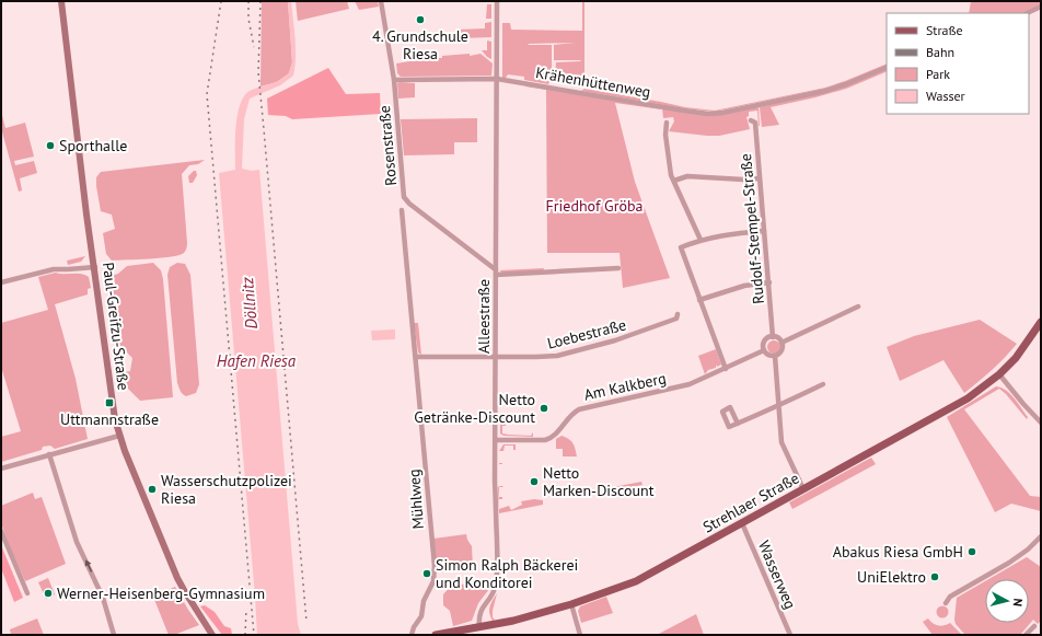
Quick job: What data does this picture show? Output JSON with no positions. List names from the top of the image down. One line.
{"streets":{"main road":["Paul-Greifzu-Straße","Strehlaer Straße"],"street":["Krähenhüttenweg","Rosenstraße","Rudolf-Stempel-Straße","Alleestraße","Loebestraße","Am Kalkberg","Mühlweg","Wasserweg"]},"crossings":[["Krähenhüttenweg","Rosenstraße"],["Krähenhüttenweg","Alleestraße"],["Rosenstraße","Alleestraße"],["Rudolf-Stempel-Straße","Am Kalkberg"],["Alleestraße","Loebestraße"],["Alleestraße","Am Kalkberg"],["Alleestraße","Strehlaer Straße"],["Strehlaer Straße","Wasserweg"]],"water":["Döllnitz","Hafen Riesa"],"parks":["Friedhof Gröba"],"places":{"other":["4. Grundschule Riesa","Sporthalle","Netto Getränke-Discount","Netto Marken-Discount","Wasserschutzpolizei Riesa","Abakus Riesa GmbH","Simon Ralph Bäckerei und Konditorei","UniElektro","Werner-Heisenberg-Gymnasium"],"transit":["Uttmannstraße"]},"legend":["Straße","Bahn","Park","Wasser"],"north":"right"}
